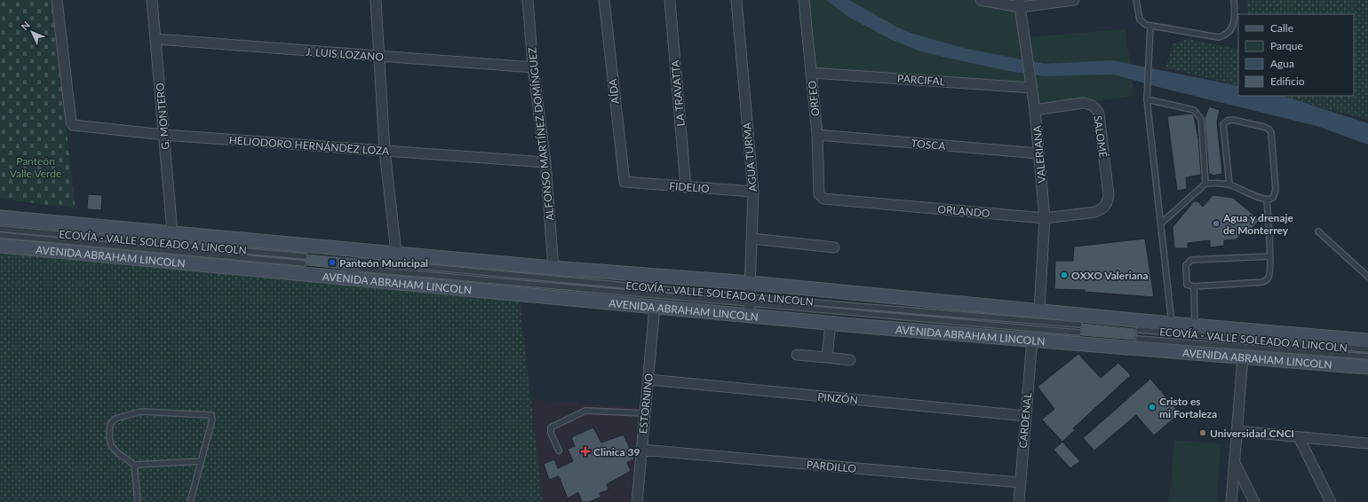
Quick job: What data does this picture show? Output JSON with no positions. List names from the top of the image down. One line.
{"streets":{"main road":["AVENIDA ABRAHAM LINCOLN"],"street":["J. LUIS LOZANO","PARCIFAL","AÍDA","LA TRAVATTA","ORFEO","G. MONTERO","ALFONSO MARTÍNEZ DOMÍNGUEZ","SALOMÉ","TOSCA","HELIODORO HERNÁNDEZ LOZA","VALERIANA","AGUA TURMA","FIDELIO","ORLANDO","PINZÓN","ESTORNINO","CARDENAL","PARDILLO"],"lane":["ECOVÍA - VALLE SOLEADO A LINCOLN"]},"crossings":[["J. LUIS LOZANO","G. MONTERO"],["J. LUIS LOZANO","ALFONSO MARTÍNEZ DOMÍNGUEZ"],["PARCIFAL","ORFEO"],["PARCIFAL","VALERIANA"],["AÍDA","FIDELIO"],["LA TRAVATTA","FIDELIO"],["ORFEO","TOSCA"],["ORFEO","ORLANDO"],["G. MONTERO","HELIODORO HERNÁNDEZ LOZA"],["ALFONSO MARTÍNEZ DOMÍNGUEZ","HELIODORO HERNÁNDEZ LOZA"],["SALOMÉ","VALERIANA"],["SALOMÉ","ORLANDO"],["TOSCA","VALERIANA"],["VALERIANA","ORLANDO"],["AGUA TURMA","FIDELIO"],["AGUA TURMA","ECOVÍA - VALLE SOLEADO A LINCOLN"],["AGUA TURMA","AVENIDA ABRAHAM LINCOLN"],["ECOVÍA - VALLE SOLEADO A LINCOLN","AVENIDA ABRAHAM LINCOLN"],["AVENIDA ABRAHAM LINCOLN","ESTORNINO"],["AVENIDA ABRAHAM LINCOLN","CARDENAL"],["PINZÓN","ESTORNINO"],["PINZÓN","CARDENAL"],["ESTORNINO","PARDILLO"],["CARDENAL","PARDILLO"]],"parks":["Panteón Valle Verde"],"places":{"other":["Agua y drenaje de Monterrey","OXXO Valeriana","Cristo es mi Fortaleza","Universidad CNCI"],"transit":["Panteón Municipal"],"health":["Clinica 39"]},"legend":["Calle","Parque","Agua","Edificio"],"north":"top left"}
